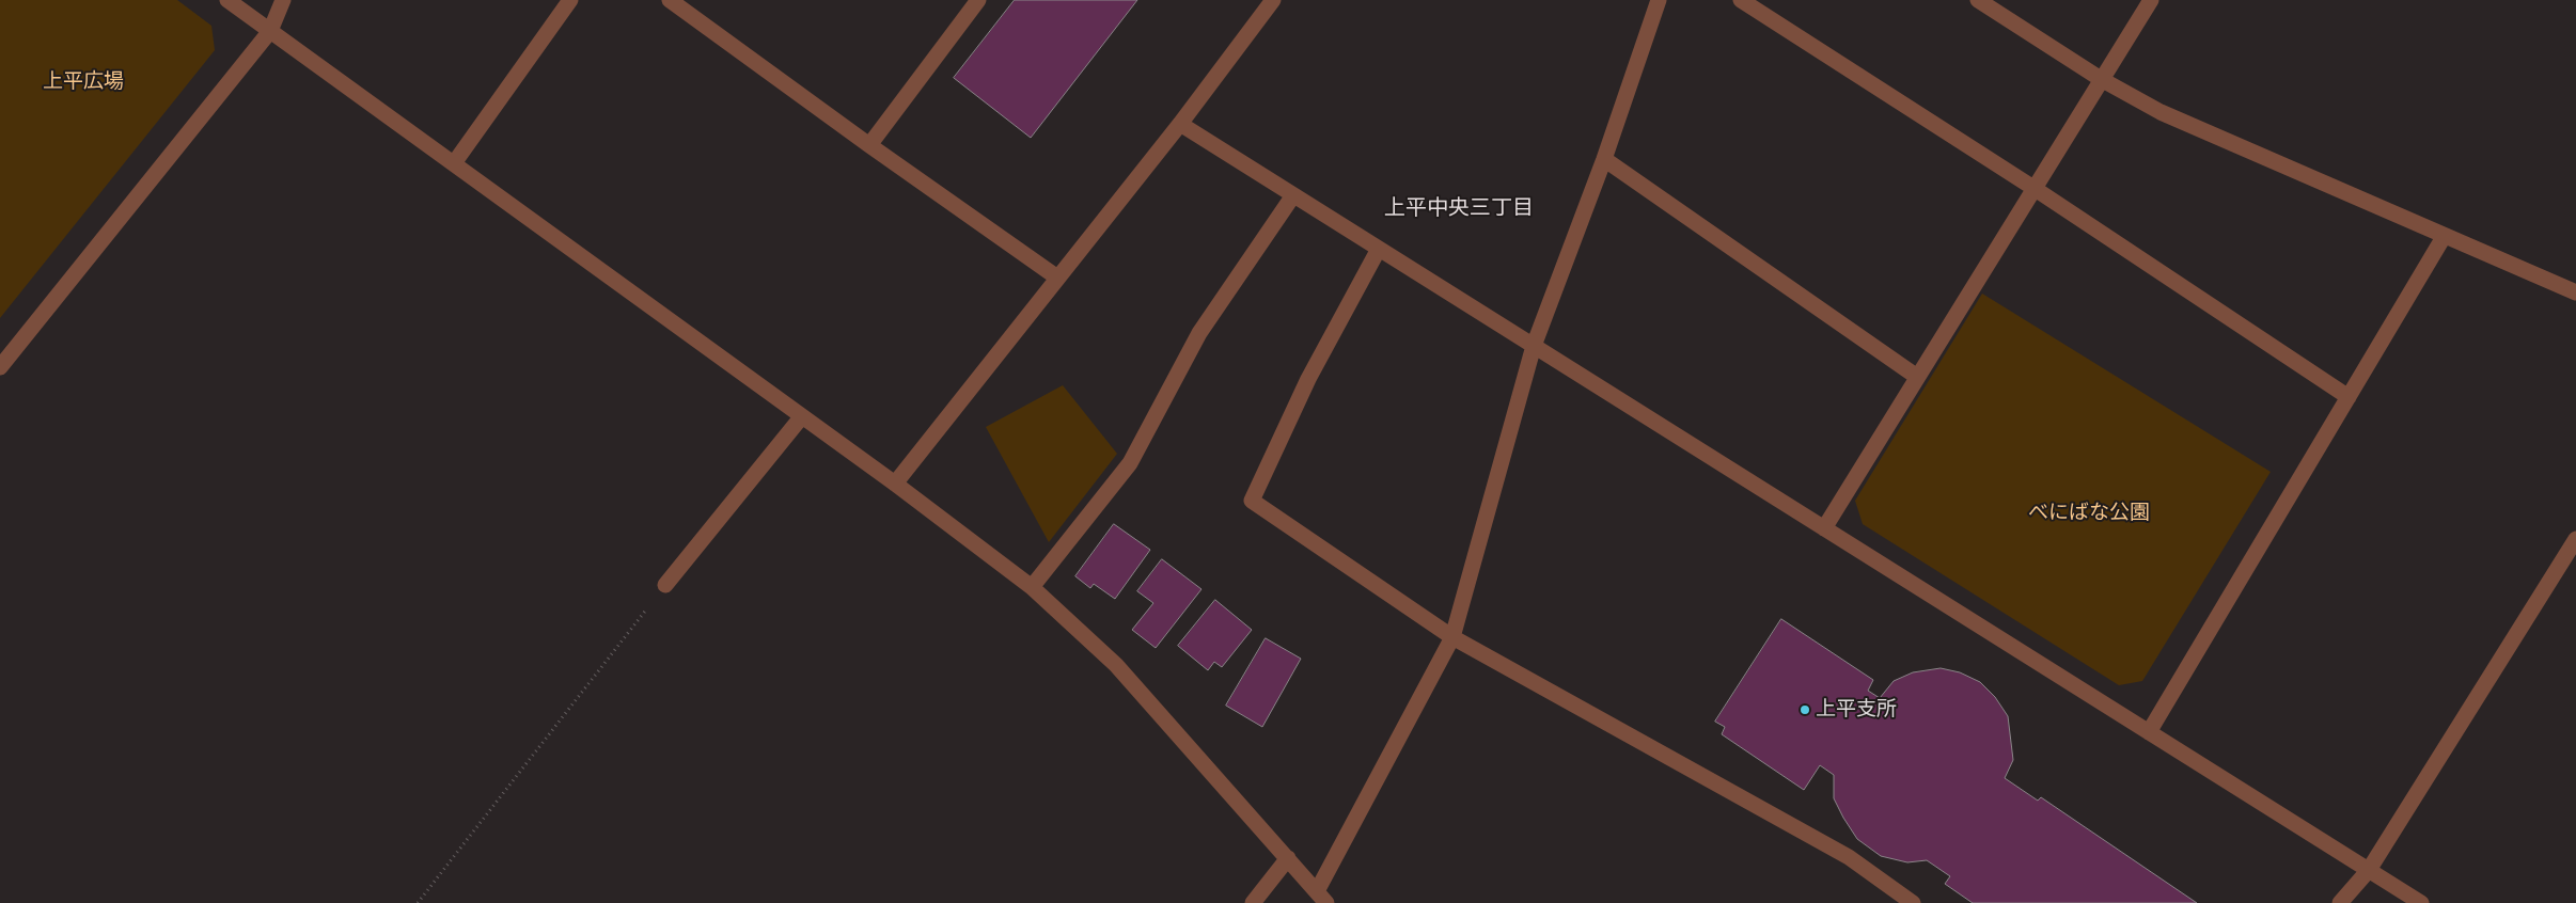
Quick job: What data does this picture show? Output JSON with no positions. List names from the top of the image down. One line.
{"districts":["上平中央三丁目"],"parks":["上平広場","べにばな公園"],"places":["上平支所"]}
